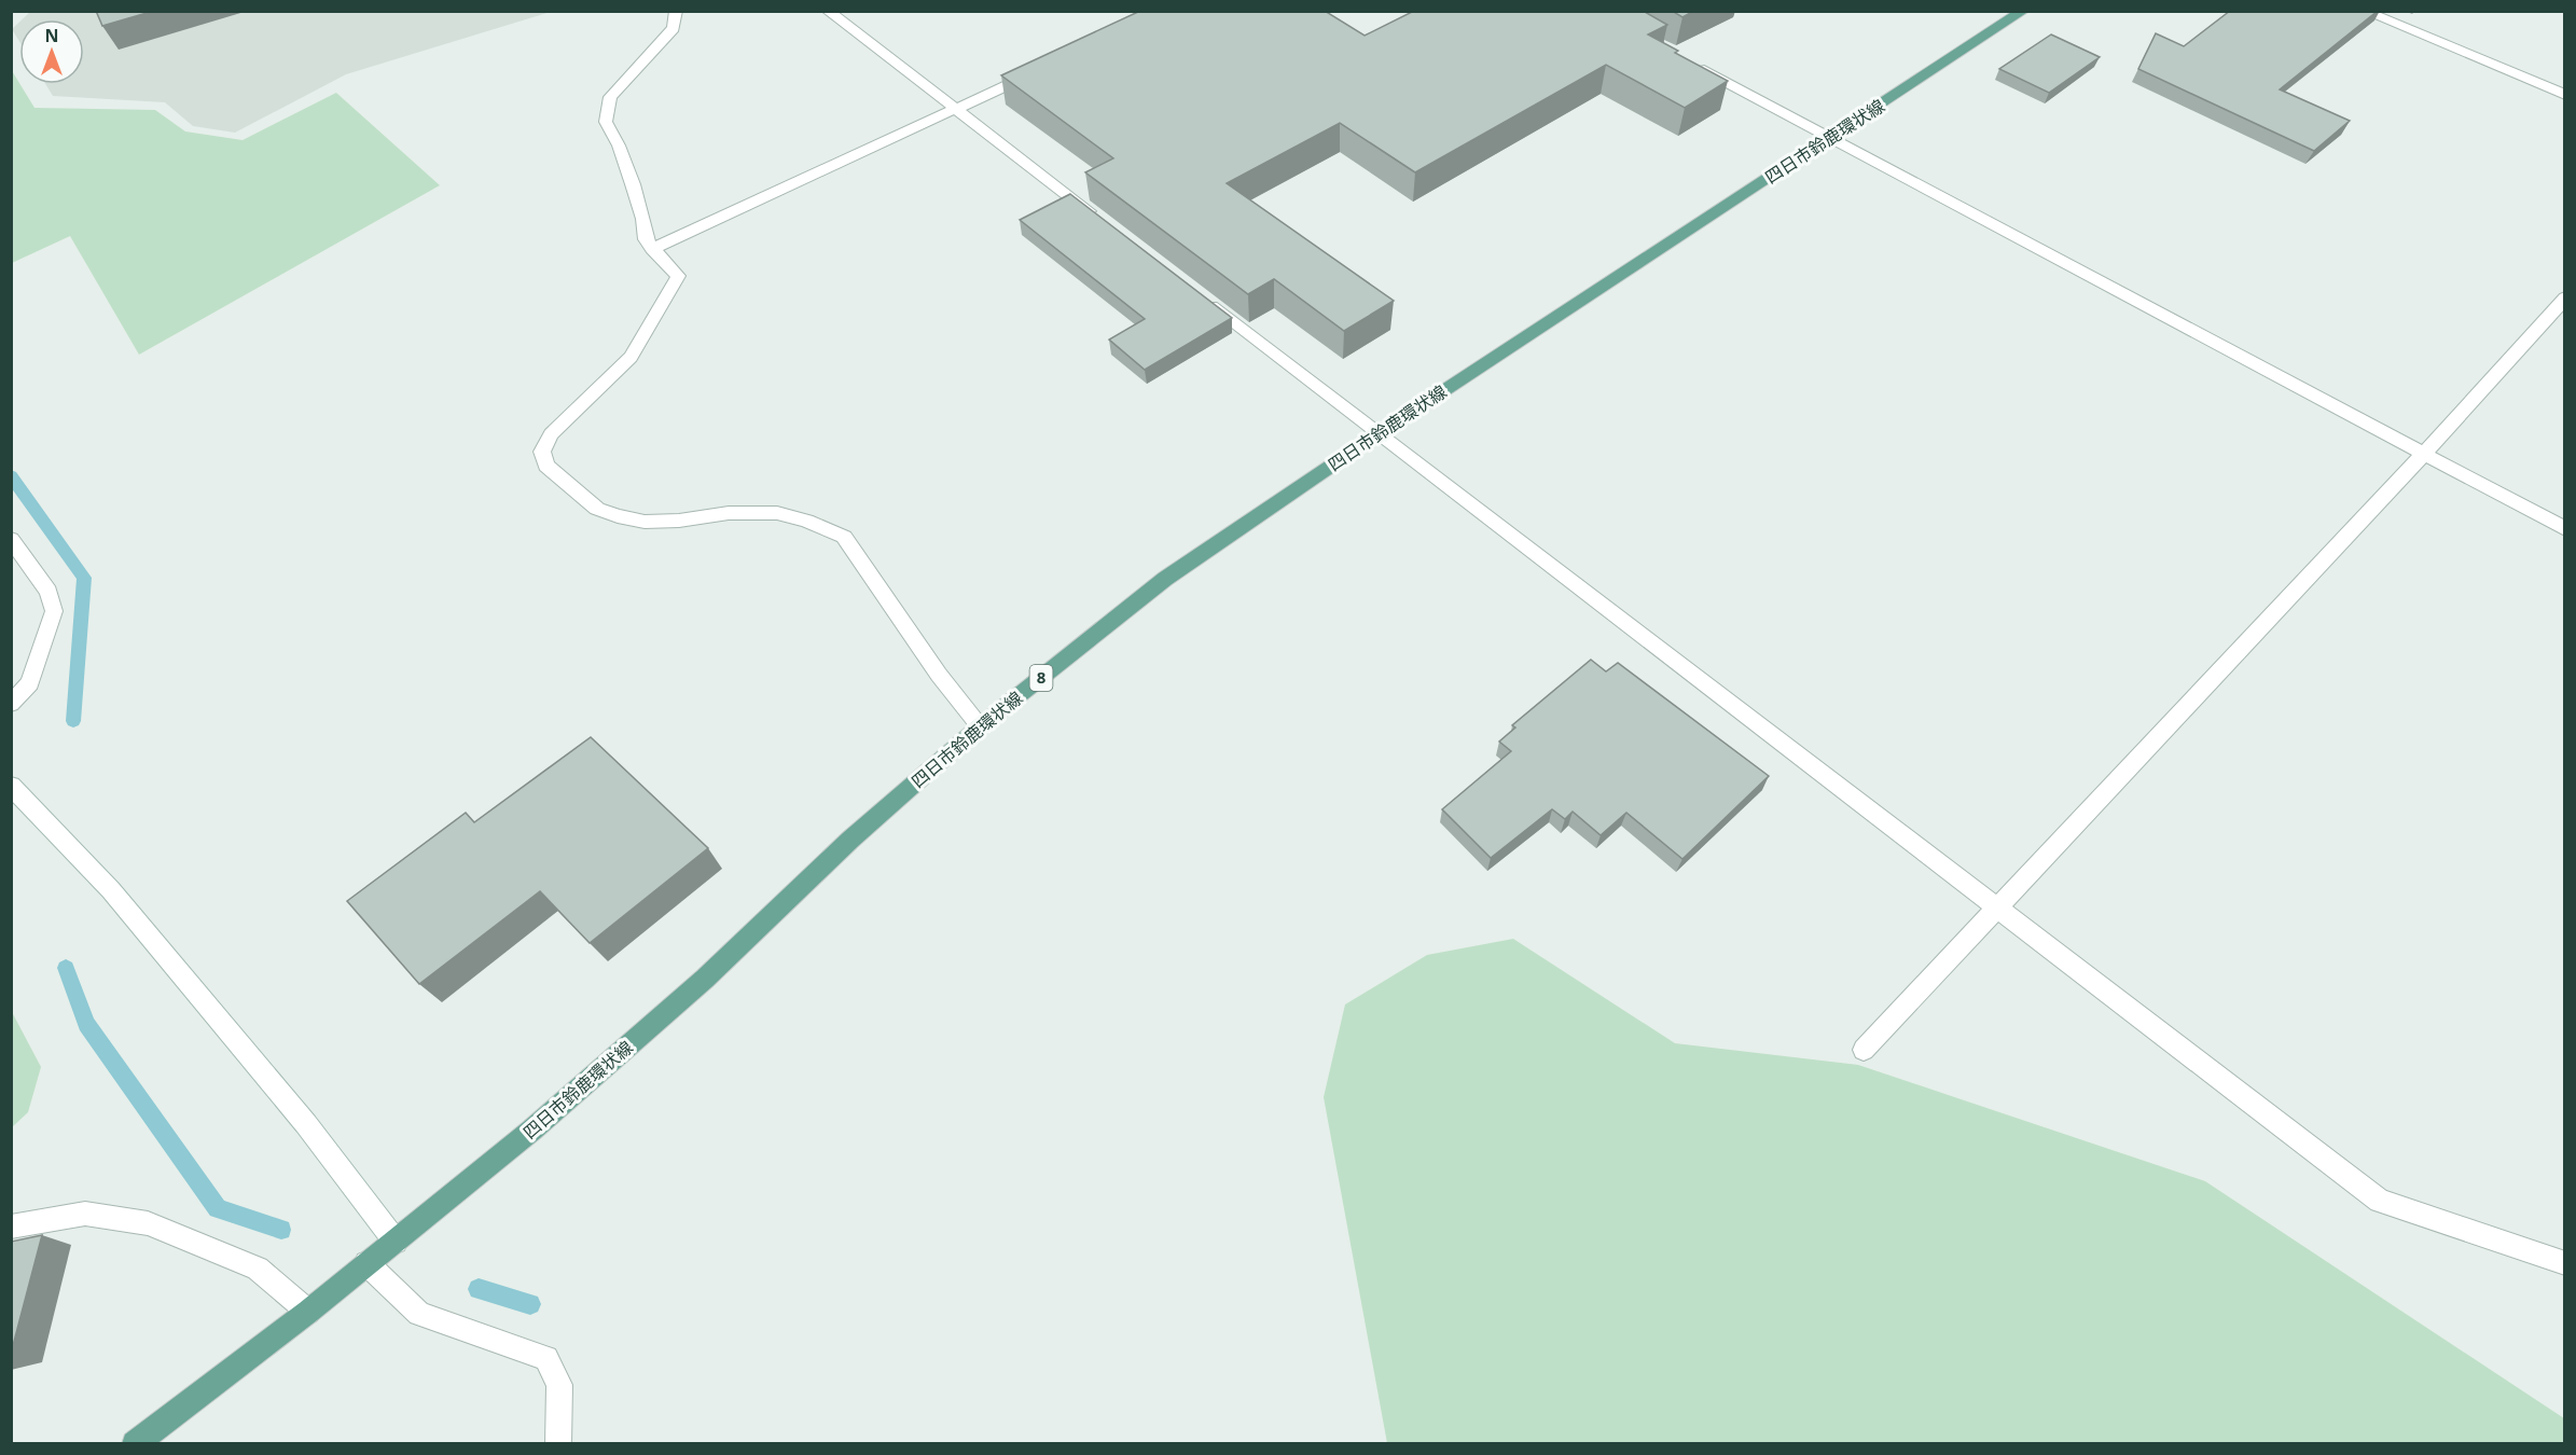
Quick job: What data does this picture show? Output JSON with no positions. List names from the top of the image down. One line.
{"streets":{"main road":["四日市鈴鹿環状線","8"]},"north":"top"}
